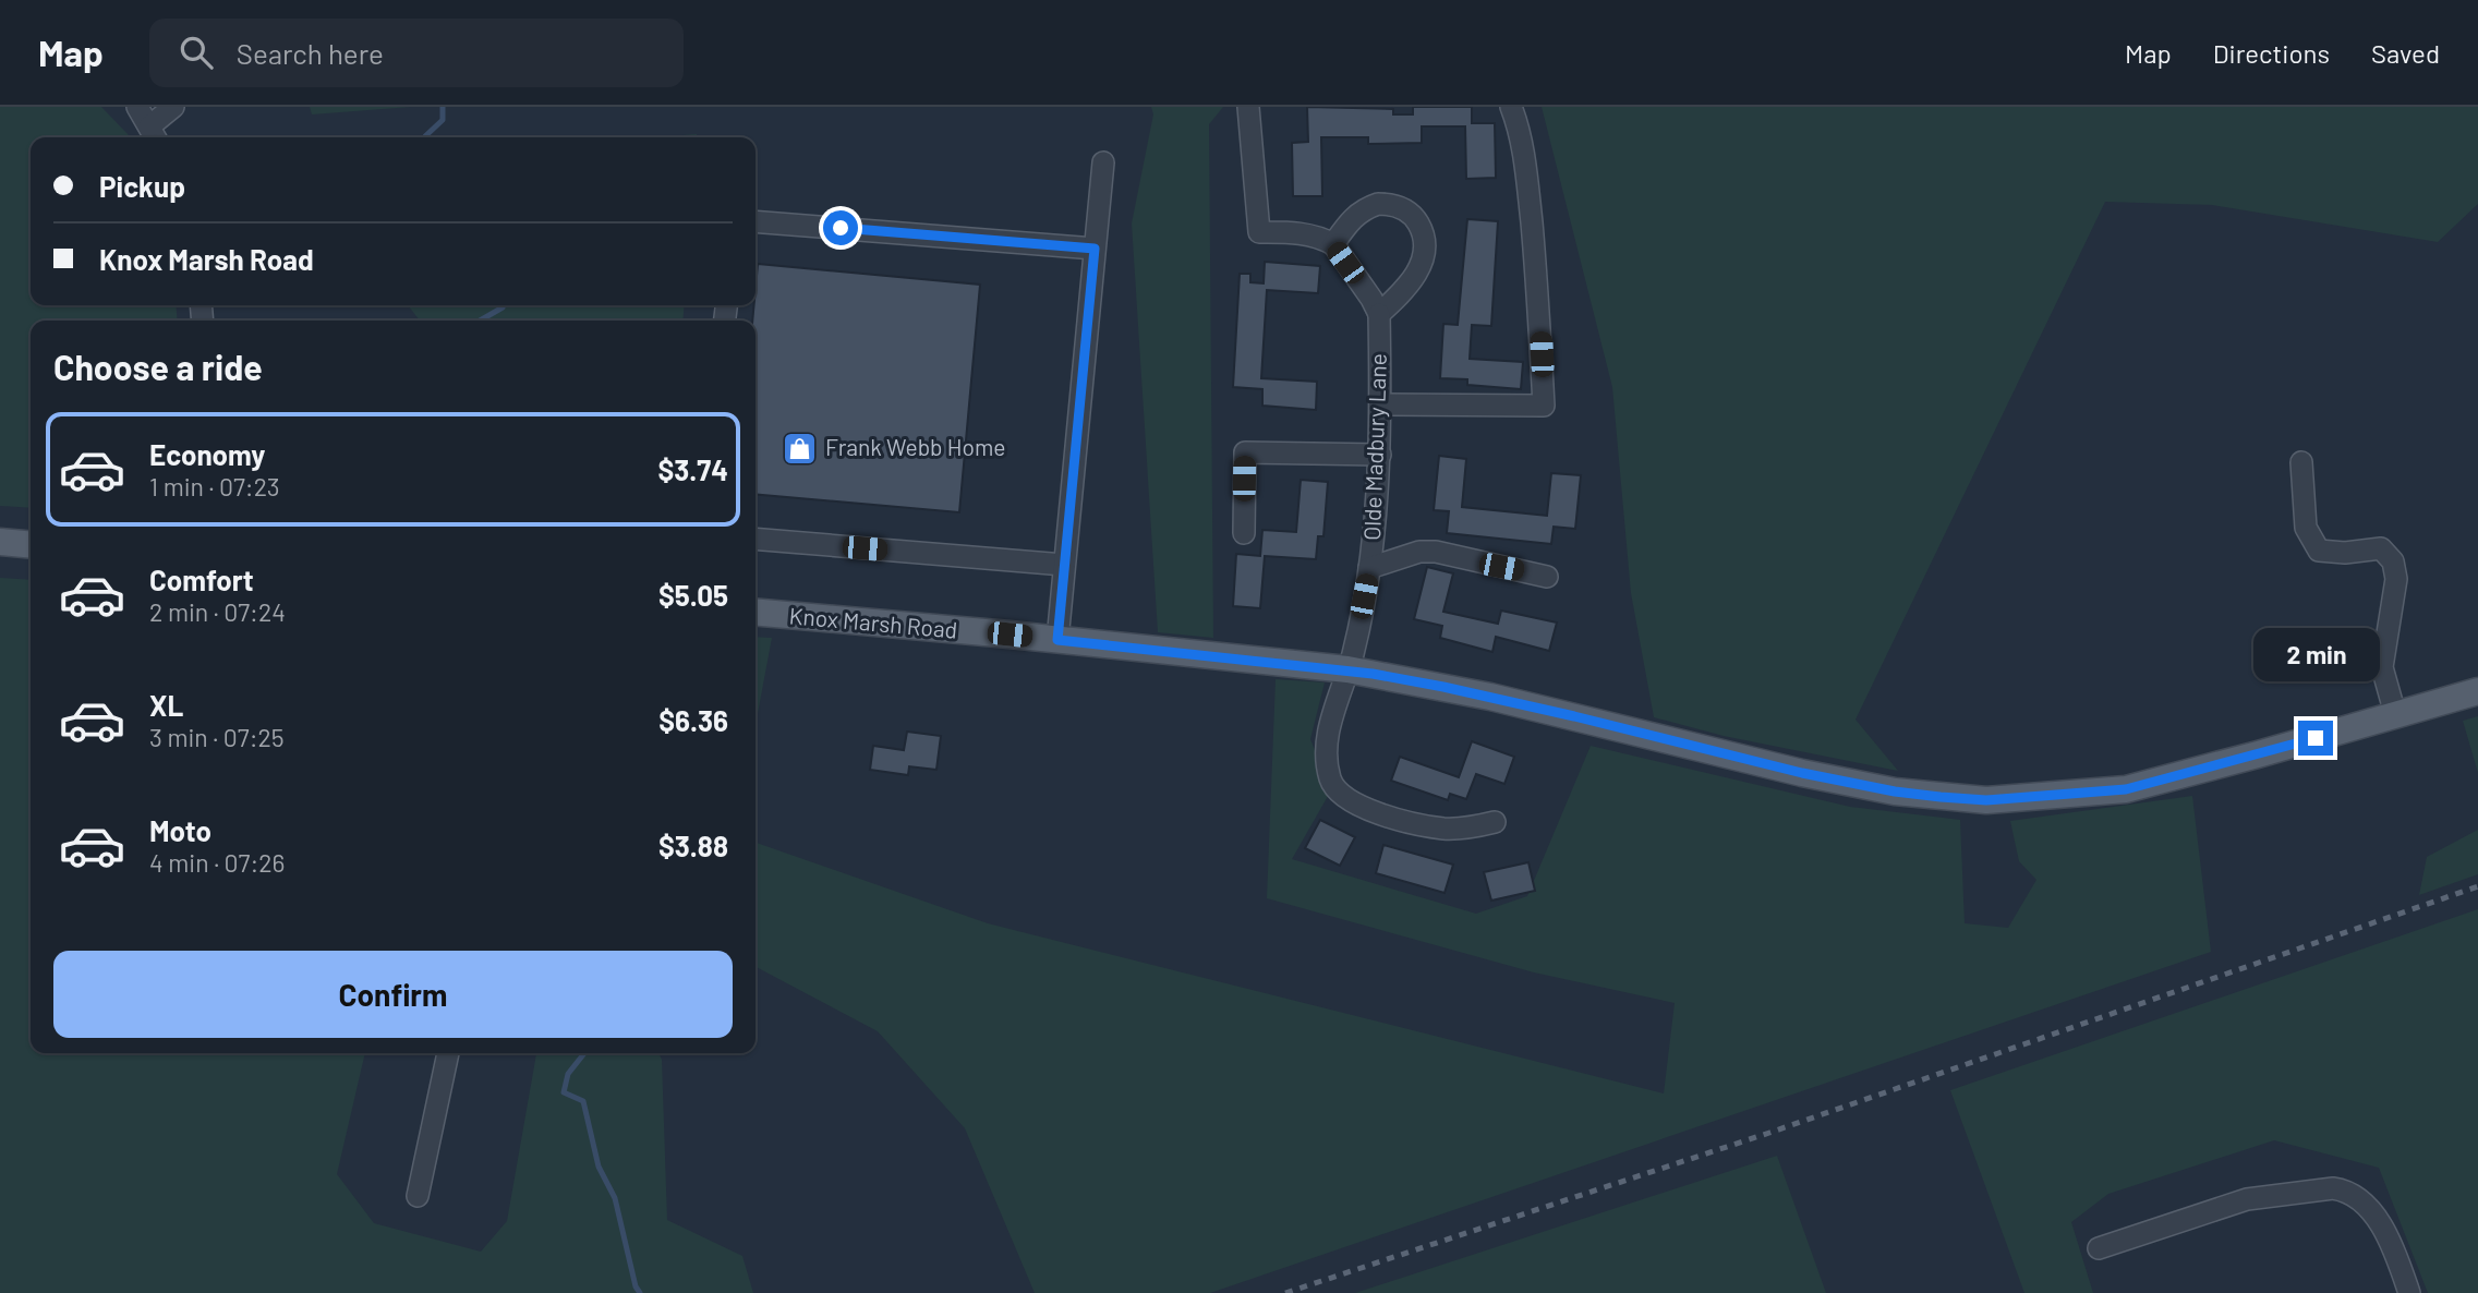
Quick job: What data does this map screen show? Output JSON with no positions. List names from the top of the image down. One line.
{"streets":{"main road":["Knox Marsh Road"],"street":["Olde Madbury Lane"]},"crossings":[["Olde Madbury Lane","Knox Marsh Road"]],"places":{"shop":["Frank Webb Home"]},"page":{"header":"Map","search":"Search here","nav":["Map","Directions","Saved"],"banner":["Pickup","Knox Marsh Road"],"heading":"Choose a ride","list":[{"name":"Economy","note":"1 min · 07:23","value":"$3.74"},{"name":"Comfort","note":"2 min · 07:24","value":"$5.05"},{"name":"XL","note":"3 min · 07:25","value":"$6.36"},{"name":"Moto","note":"4 min · 07:26","value":"$3.88"}],"bubble":"2 min","buttons":"Confirm"}}
